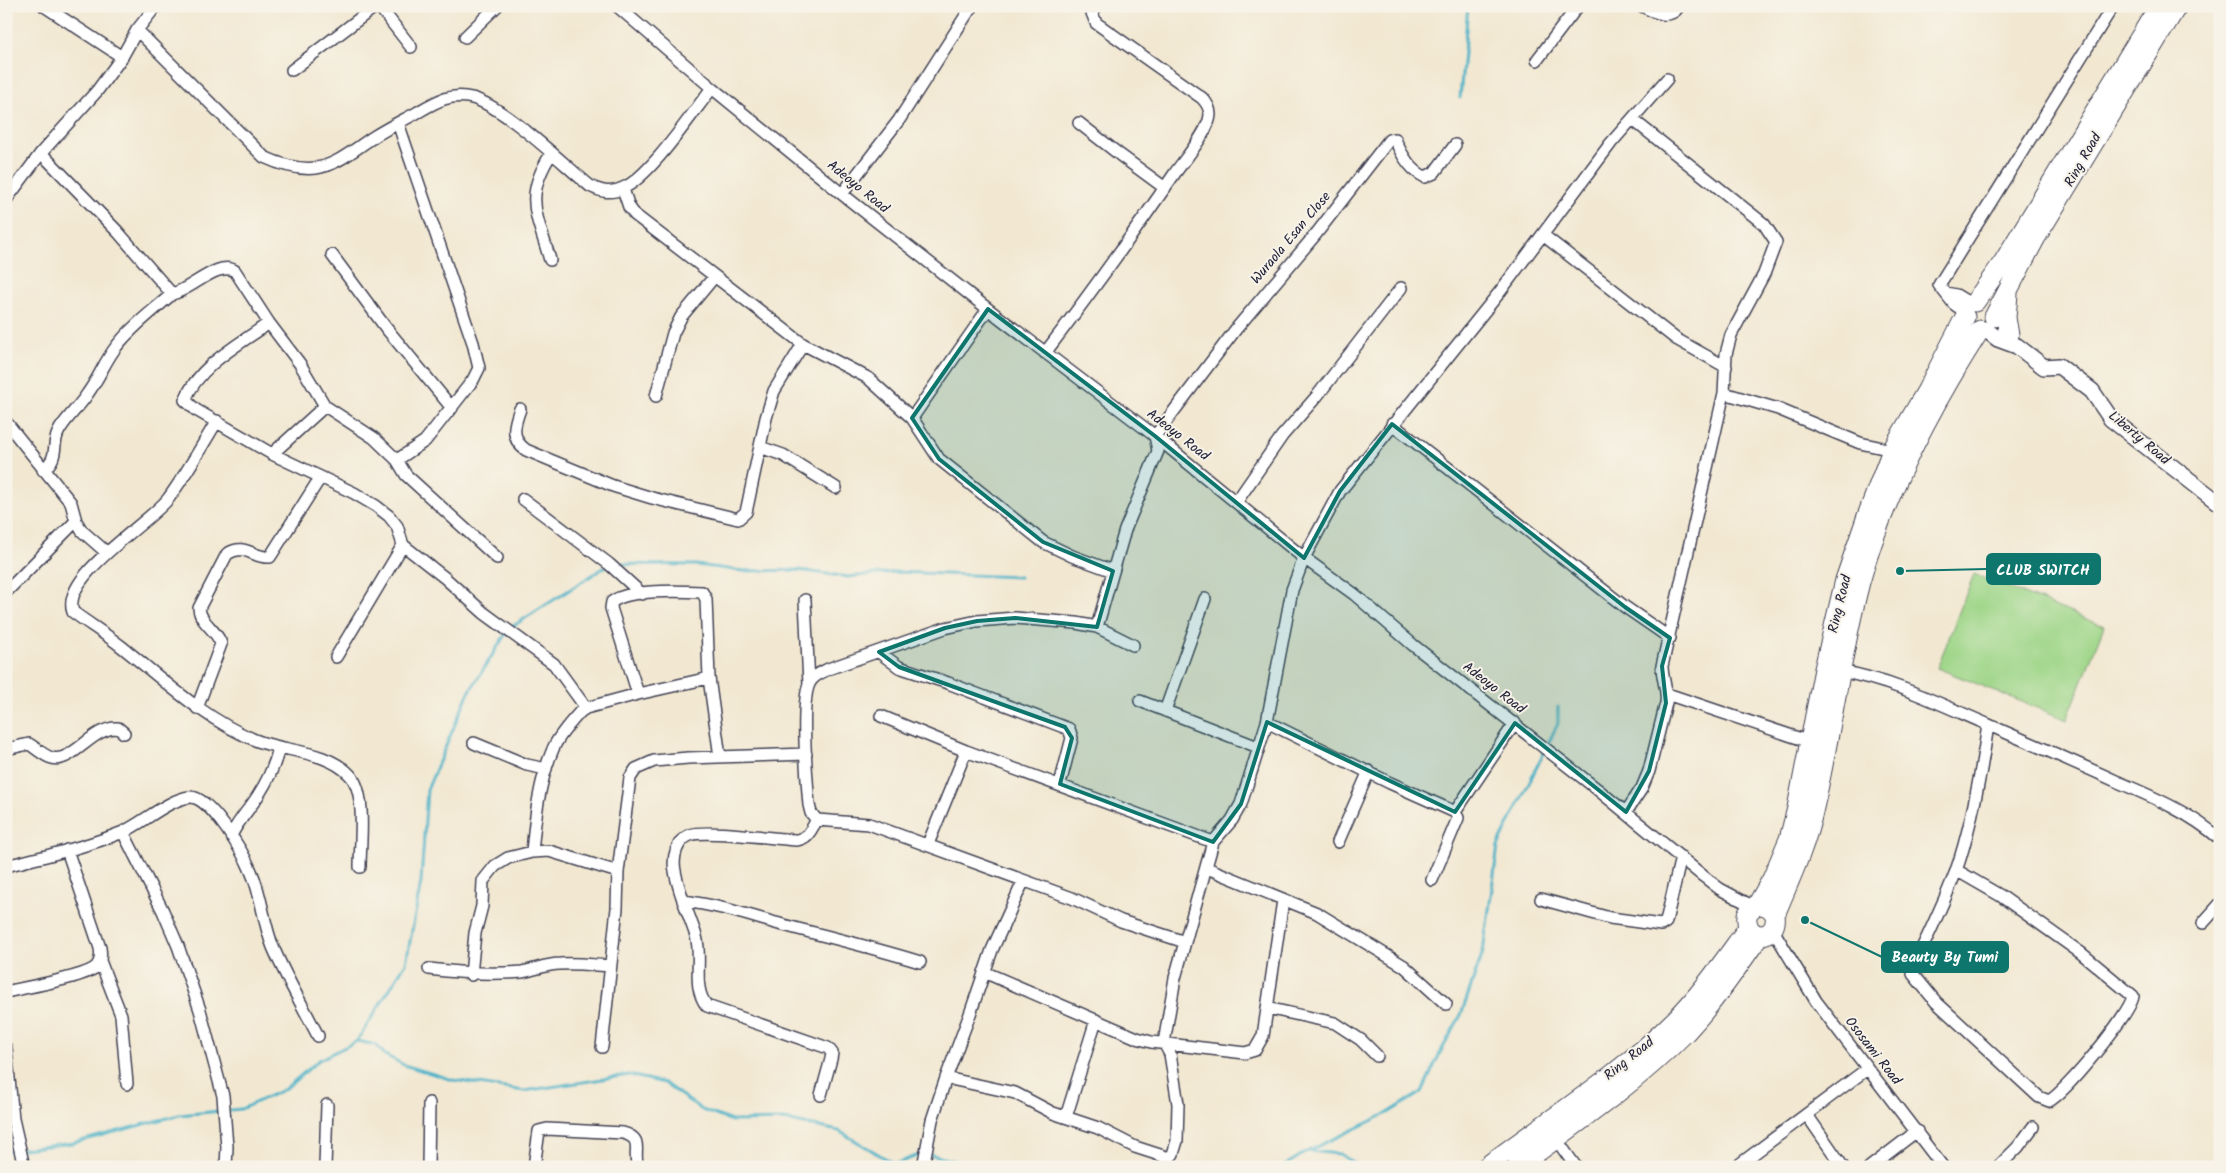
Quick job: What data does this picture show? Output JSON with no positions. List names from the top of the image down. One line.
{"streets":{"main road":["Ring Road"],"street":["Adeoyo Road","Wuraola Esan Close","Liberty Road","Ososami Road"]},"crossings":[["Ring Road","Adeoyo Road"],["Ring Road","Liberty Road"],["Ring Road","Ososami Road"],["Adeoyo Road","Wuraola Esan Close"],["Adeoyo Road","Ososami Road"]],"places":["CLUB SWITCH","Beauty By Tumi"]}
